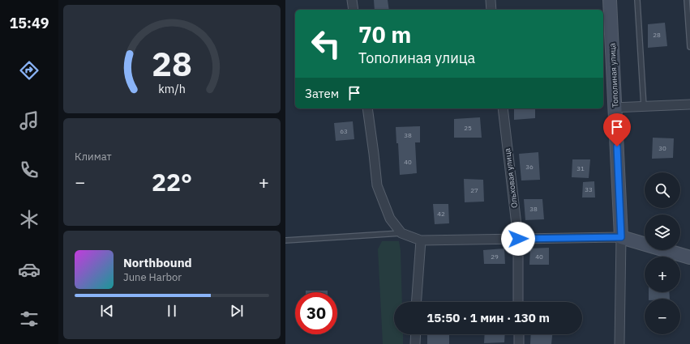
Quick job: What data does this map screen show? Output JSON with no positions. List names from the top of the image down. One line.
{"streets":{"street":["Тополиная улица","Ольховая улица"]},"house_numbers":["28","25","63","38","30","40","36","31","33","27","38","42","29","40"],"page":{"tabs":"15:49","turn":["70 m","Тополиная улица"],"then":"Затем","tile":"Климат","heat":["−","22°","+"],"map_buttons":["+","−"],"song":["Northbound","June Harbor"],"limit":"30","trip":"15:50 · 1 мин · 130 m","gauge":["28","km/h"]}}
